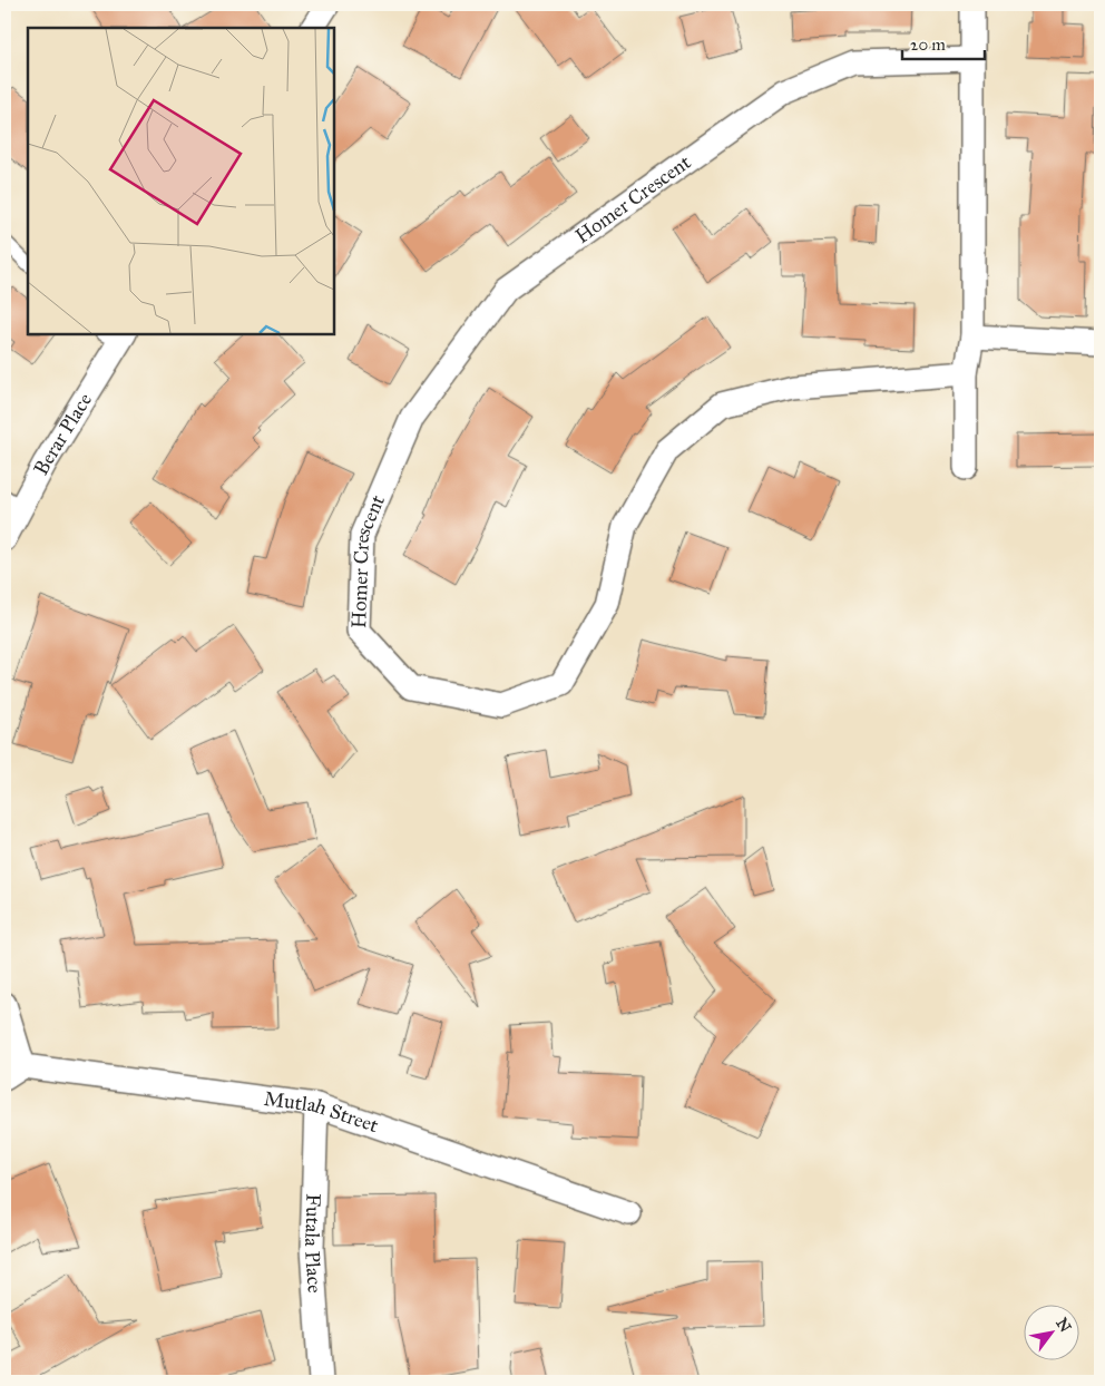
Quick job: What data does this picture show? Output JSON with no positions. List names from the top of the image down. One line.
{"streets":{"street":["Homer Crescent","Berar Place","Mutlah Street","Futala Place"]},"crossings":[["Mutlah Street","Futala Place"]],"scale_bar":"20 m","north":"top right"}
